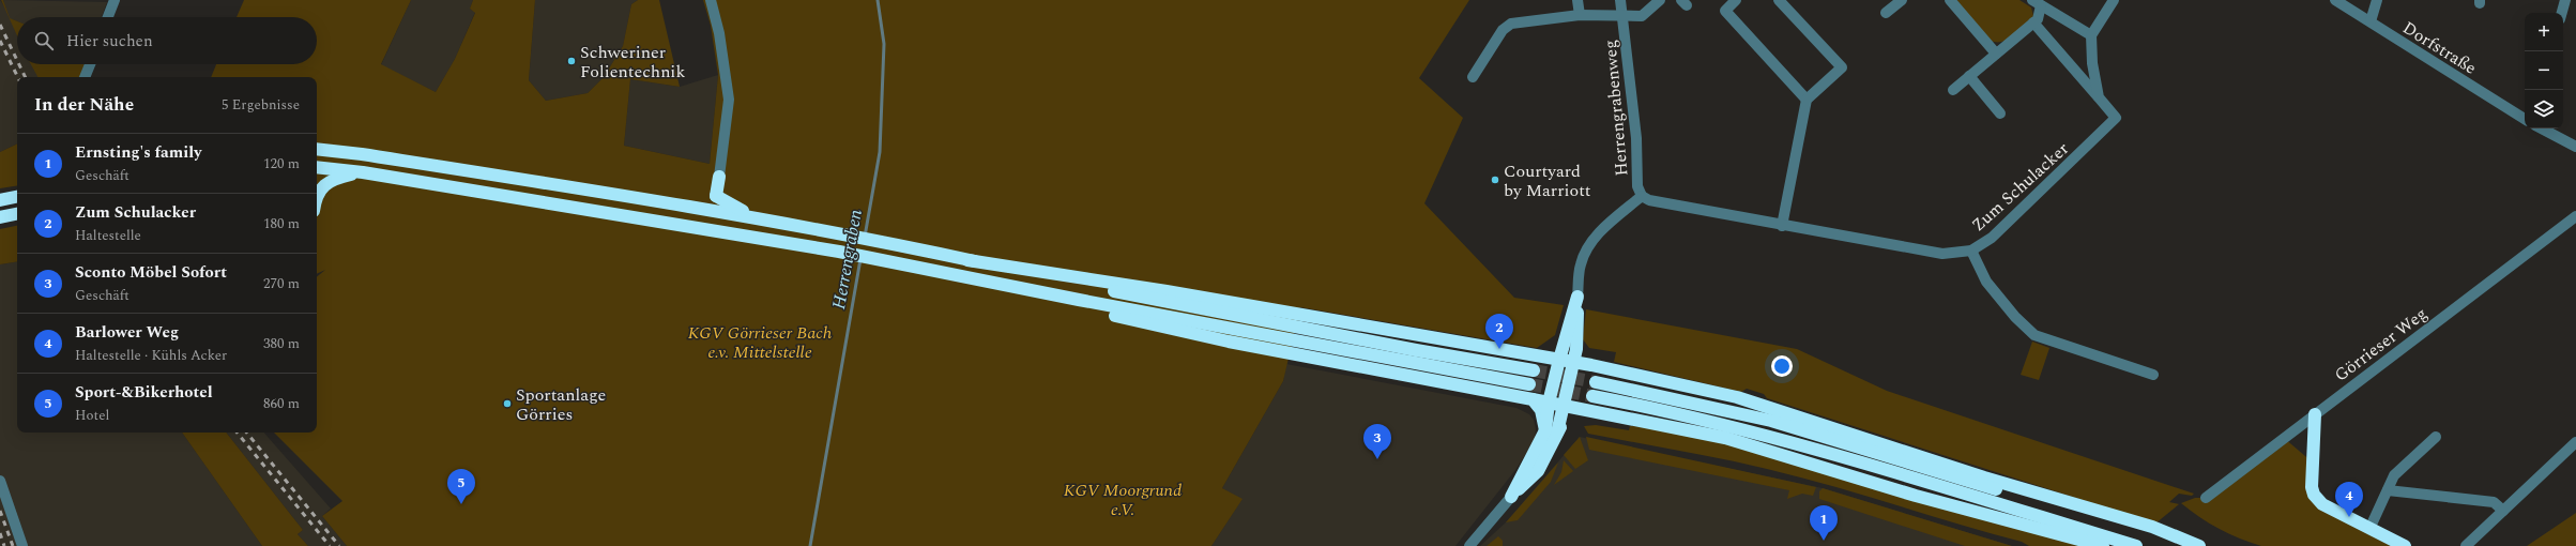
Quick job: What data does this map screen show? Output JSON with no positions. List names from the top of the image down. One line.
{"streets":{"street":["Dorfstraße","Herrengrabenweg","Zum Schulacker","Görrieser Weg"]},"crossings":[["Herrengrabenweg","Zum Schulacker"]],"water":["Herrengraben"],"parks":["KGV Görrieser Bach e.v. Mittelstelle","KGV Moorgrund e.V."],"places":["Schweriner Folientechnik","Courtyard by Marriott","Sportanlage Görries"],"page":{"map_buttons":["+","−"],"search":"Hier suchen","heading":["In der Nähe","5 Ergebnisse"],"list":[{"mark":"1","name":"Ernsting's family","note":"Geschäft","value":"120 m"},{"mark":"2","name":"Zum Schulacker","note":"Haltestelle","value":"180 m"},{"mark":"3","name":"Sconto Möbel Sofort","note":"Geschäft","value":"270 m"},{"mark":"4","name":"Barlower Weg","note":"Haltestelle · Kühls Acker","value":"380 m"},{"mark":"5","name":"Sport-&Bikerhotel","note":"Hotel","value":"860 m"}],"pins":["2","3","5","4","1"]}}
